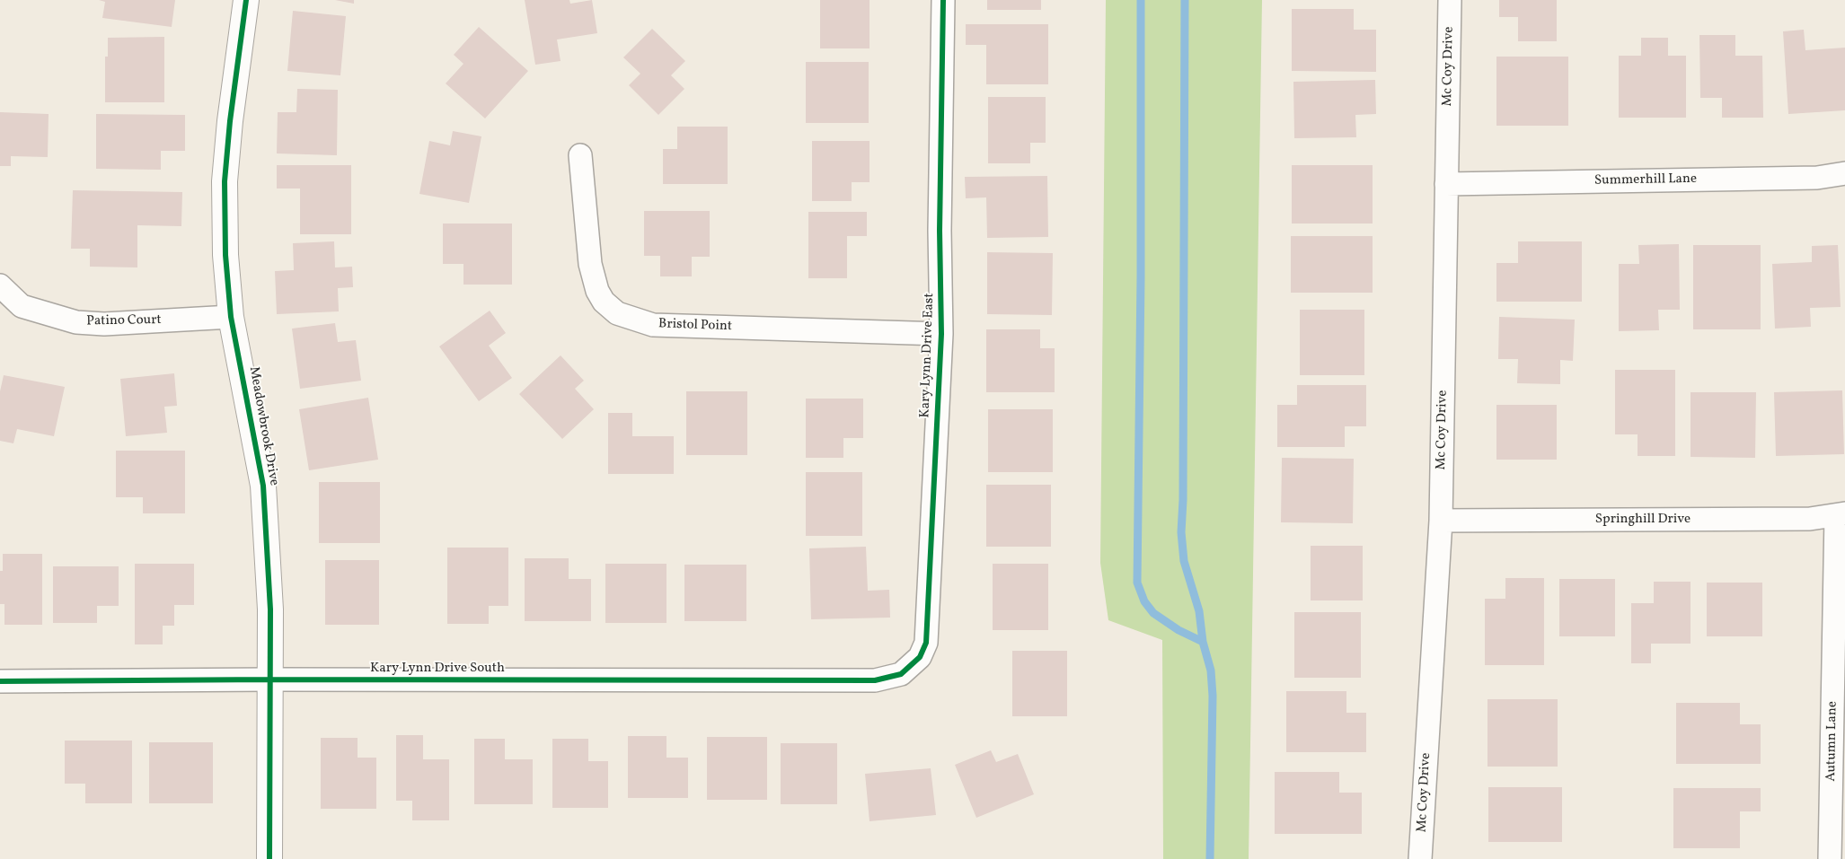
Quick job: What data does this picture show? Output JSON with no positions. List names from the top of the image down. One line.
{"streets":{"street":["Mc Coy Drive","Summerhill Lane","Patino Court","Bristol Point","Kary Lynn Drive East","Meadowbrook Drive","Springhill Drive","Kary Lynn Drive South","Autumn Lane"]},"crossings":[["Mc Coy Drive","Summerhill Lane"],["Mc Coy Drive","Springhill Drive"],["Patino Court","Meadowbrook Drive"],["Bristol Point","Kary Lynn Drive East"],["Kary Lynn Drive East","Kary Lynn Drive South"],["Meadowbrook Drive","Kary Lynn Drive South"],["Springhill Drive","Autumn Lane"]]}
